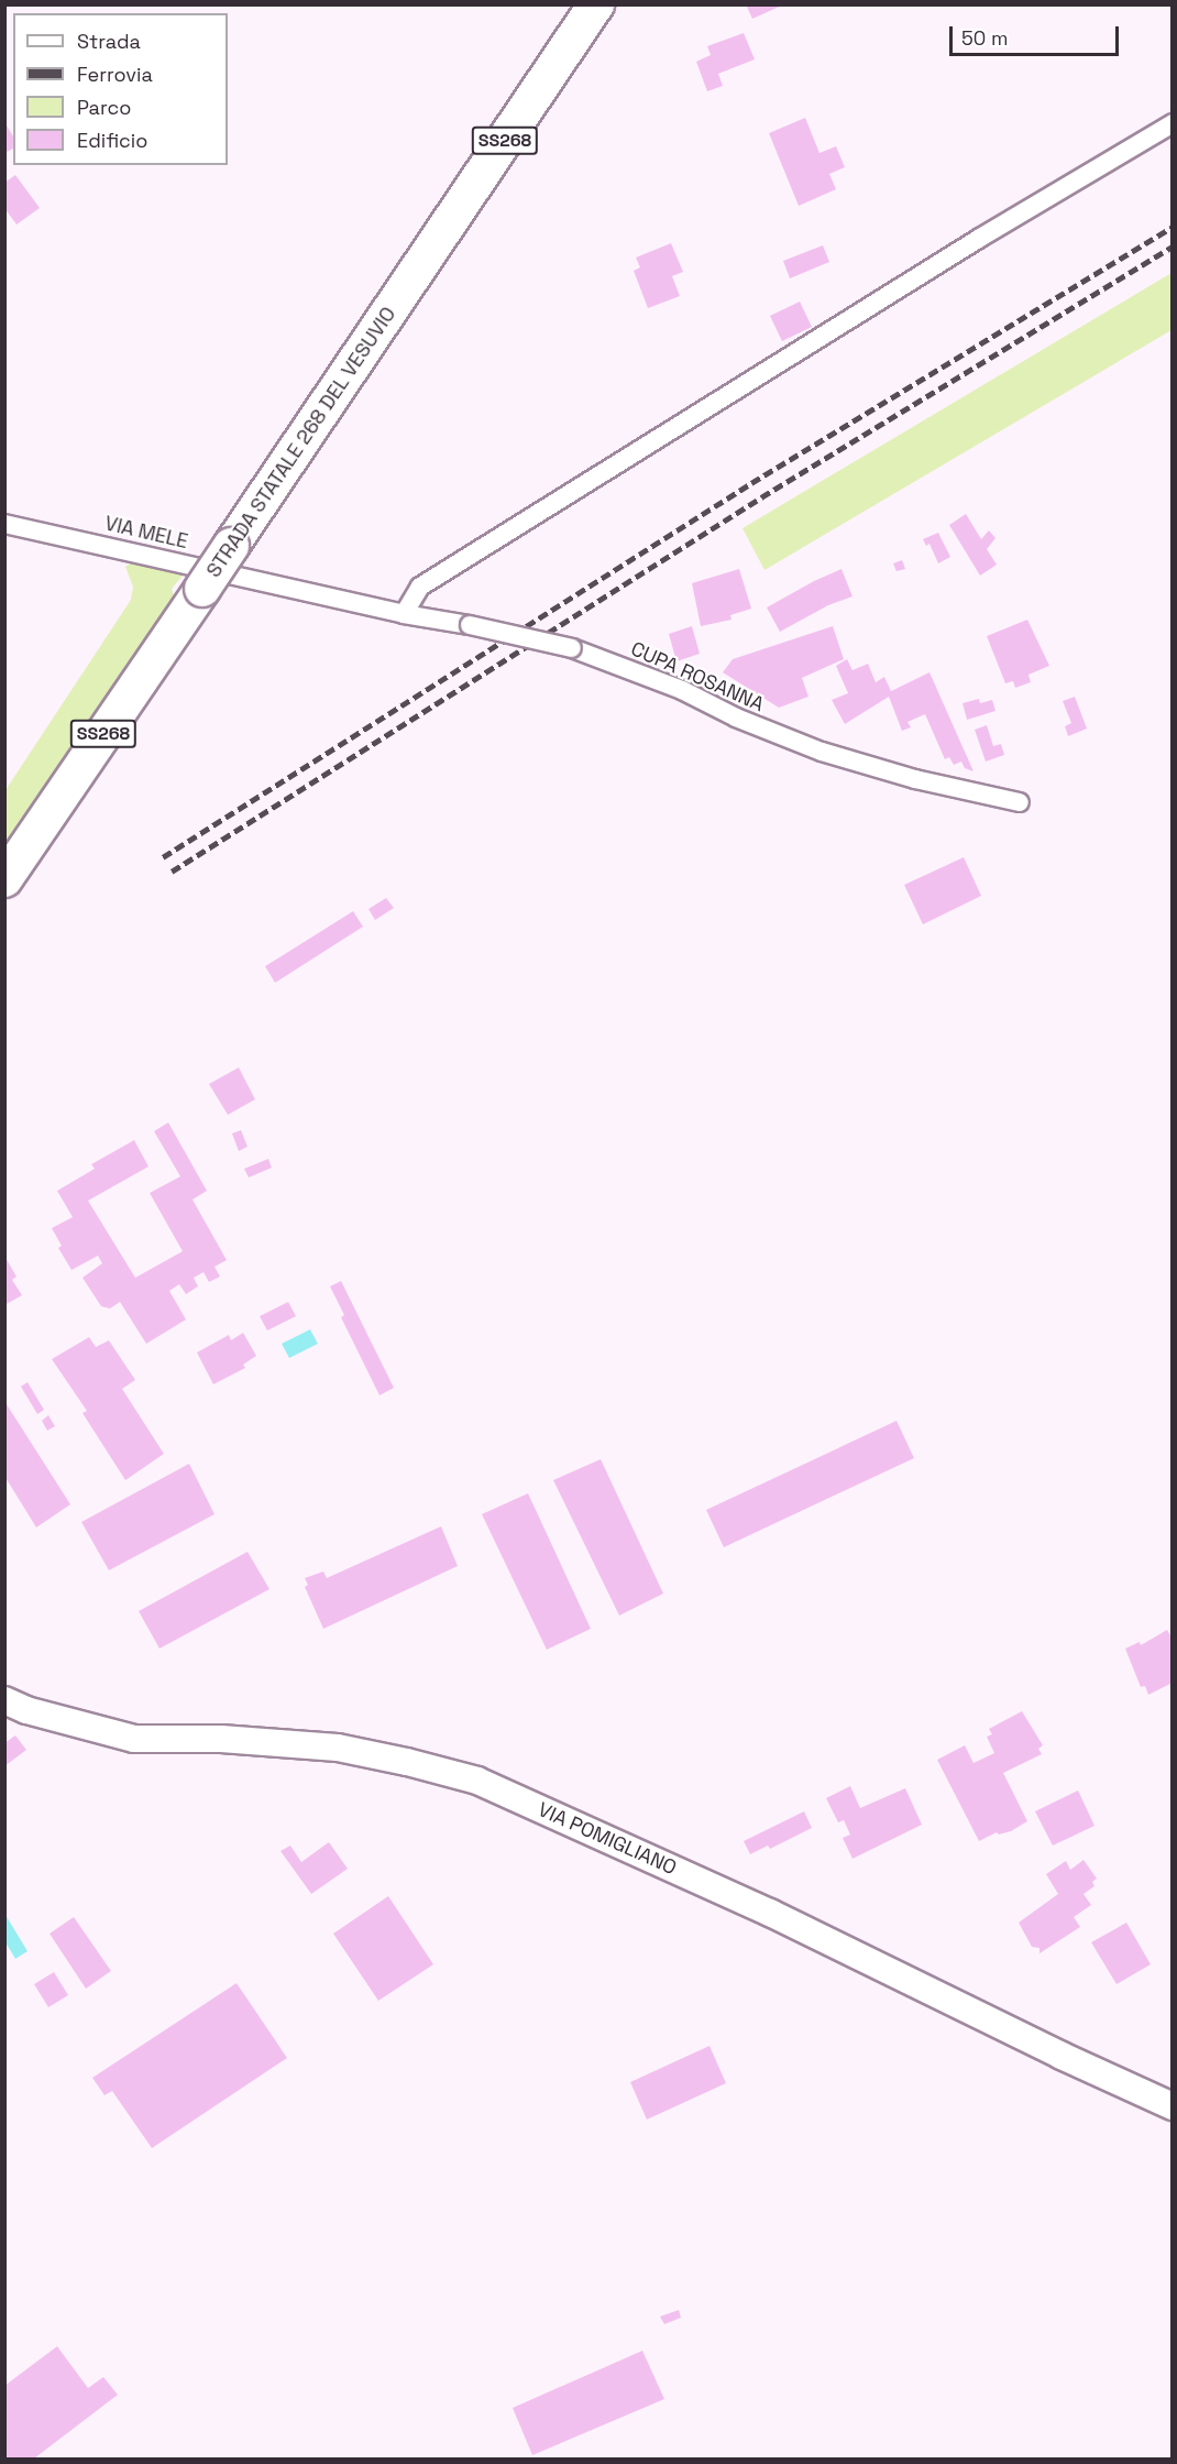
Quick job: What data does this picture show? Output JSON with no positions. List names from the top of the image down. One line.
{"streets":{"highway":["SS268","STRADA STATALE 268 DEL VESUVIO"],"street":["VIA MELE","CUPA ROSANNA","VIA POMIGLIANO"]},"crossings":[["VIA MELE","CUPA ROSANNA"]],"legend":["Strada","Ferrovia","Parco","Edificio"],"scale_bar":"50 m"}
